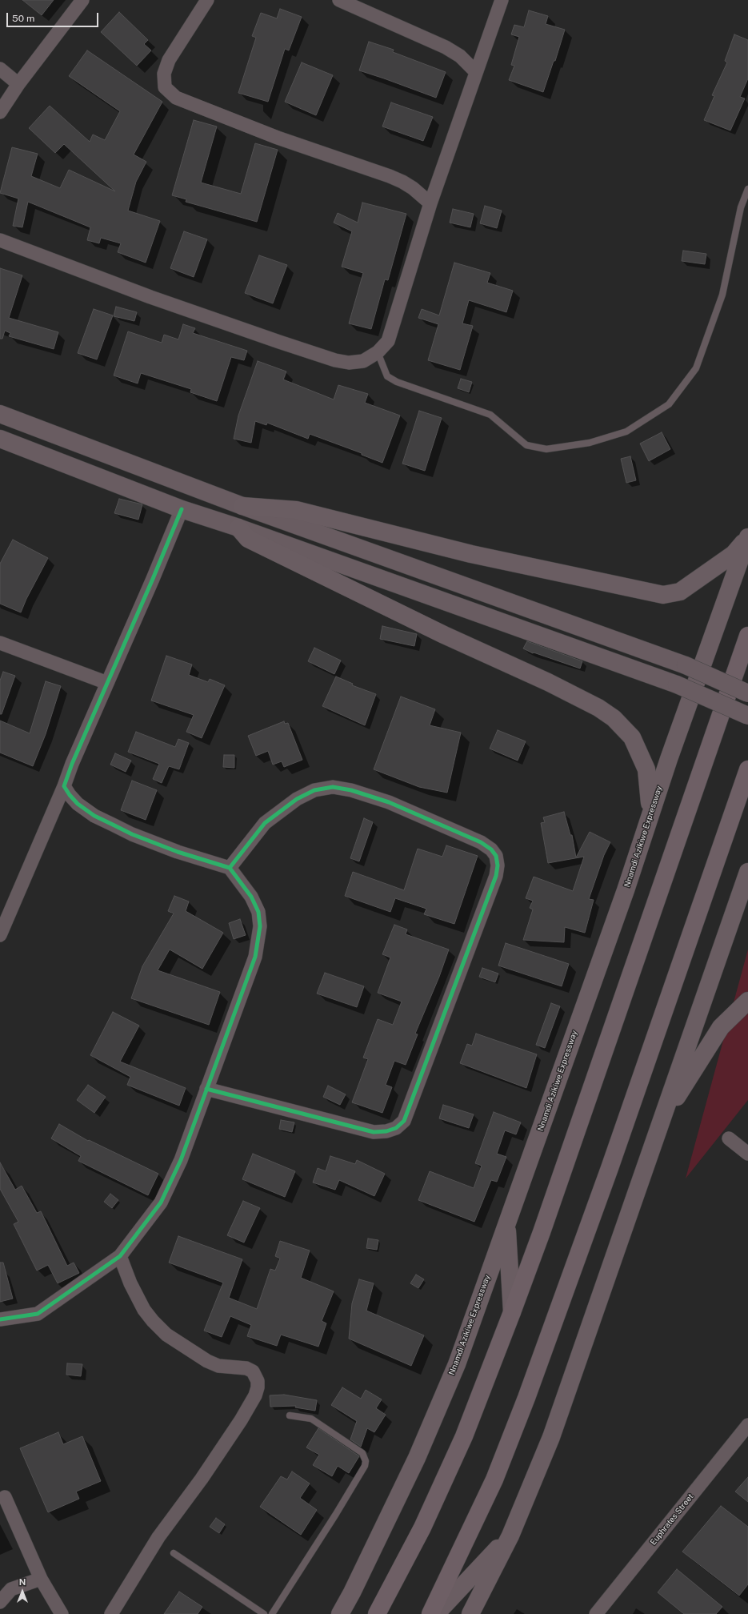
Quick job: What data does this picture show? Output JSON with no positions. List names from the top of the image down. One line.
{"streets":{"highway":["Nnamdi Azikiwe Expressway"],"street":["Euphrates Street"]},"scale_bar":"50 m","north":"top"}
